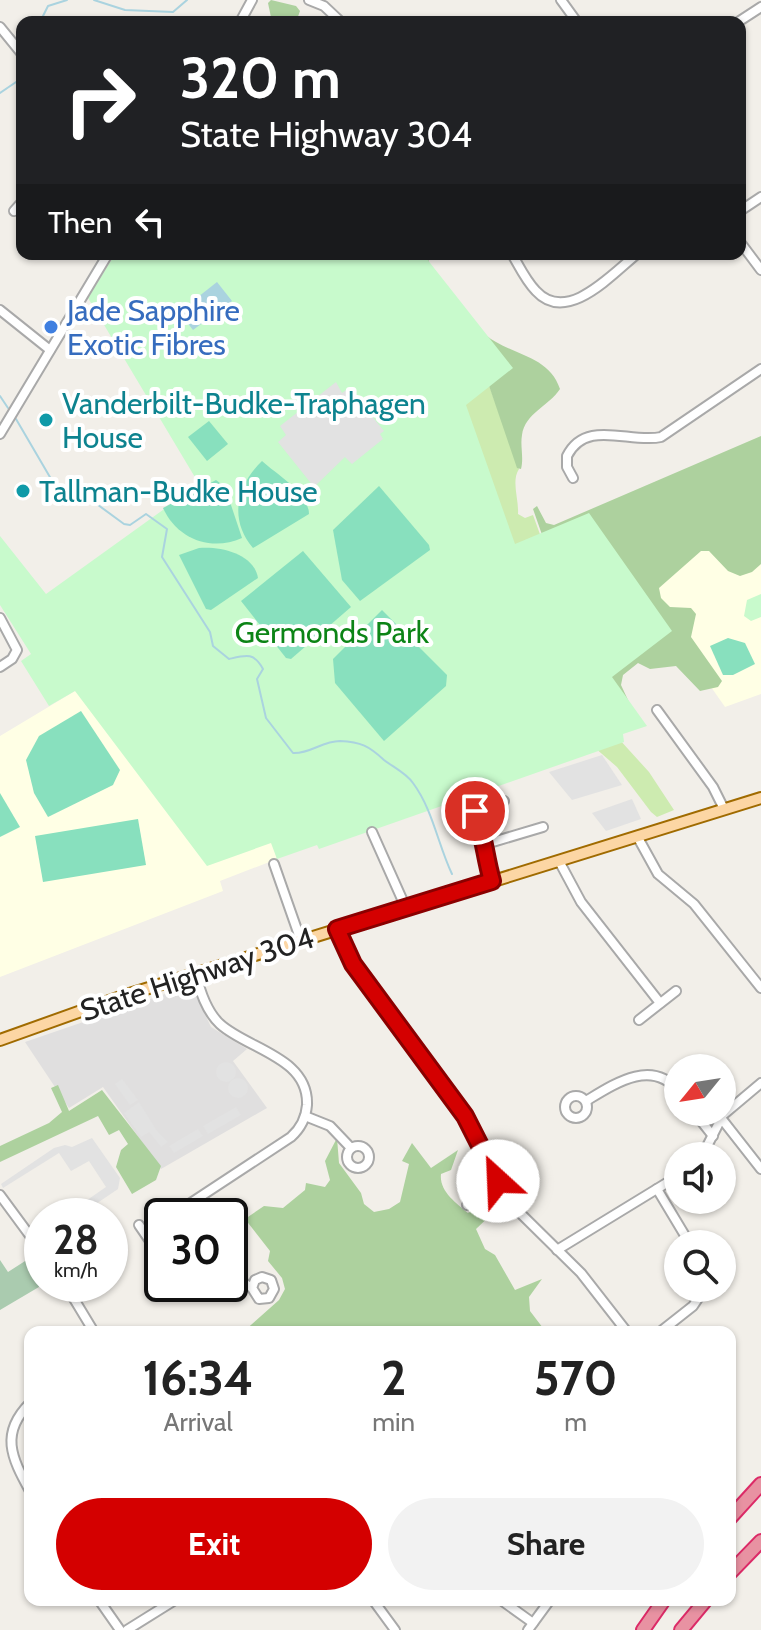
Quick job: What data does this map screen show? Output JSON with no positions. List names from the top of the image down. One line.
{"streets":{"main road":["State Highway 304"]},"parks":["Germonds Park"],"places":["Jade Sapphire Exotic Fibres","Vanderbilt-Budke-Traphagen House","Tallman-Budke House"],"north":"bottom left","page":{"turn":["320 m","State Highway 304"],"then":"Then","speed":"28 km/h","limit":"30","eta":["16:34","Arrival","2","min","570","m"],"buttons":["Exit","Share"]}}
